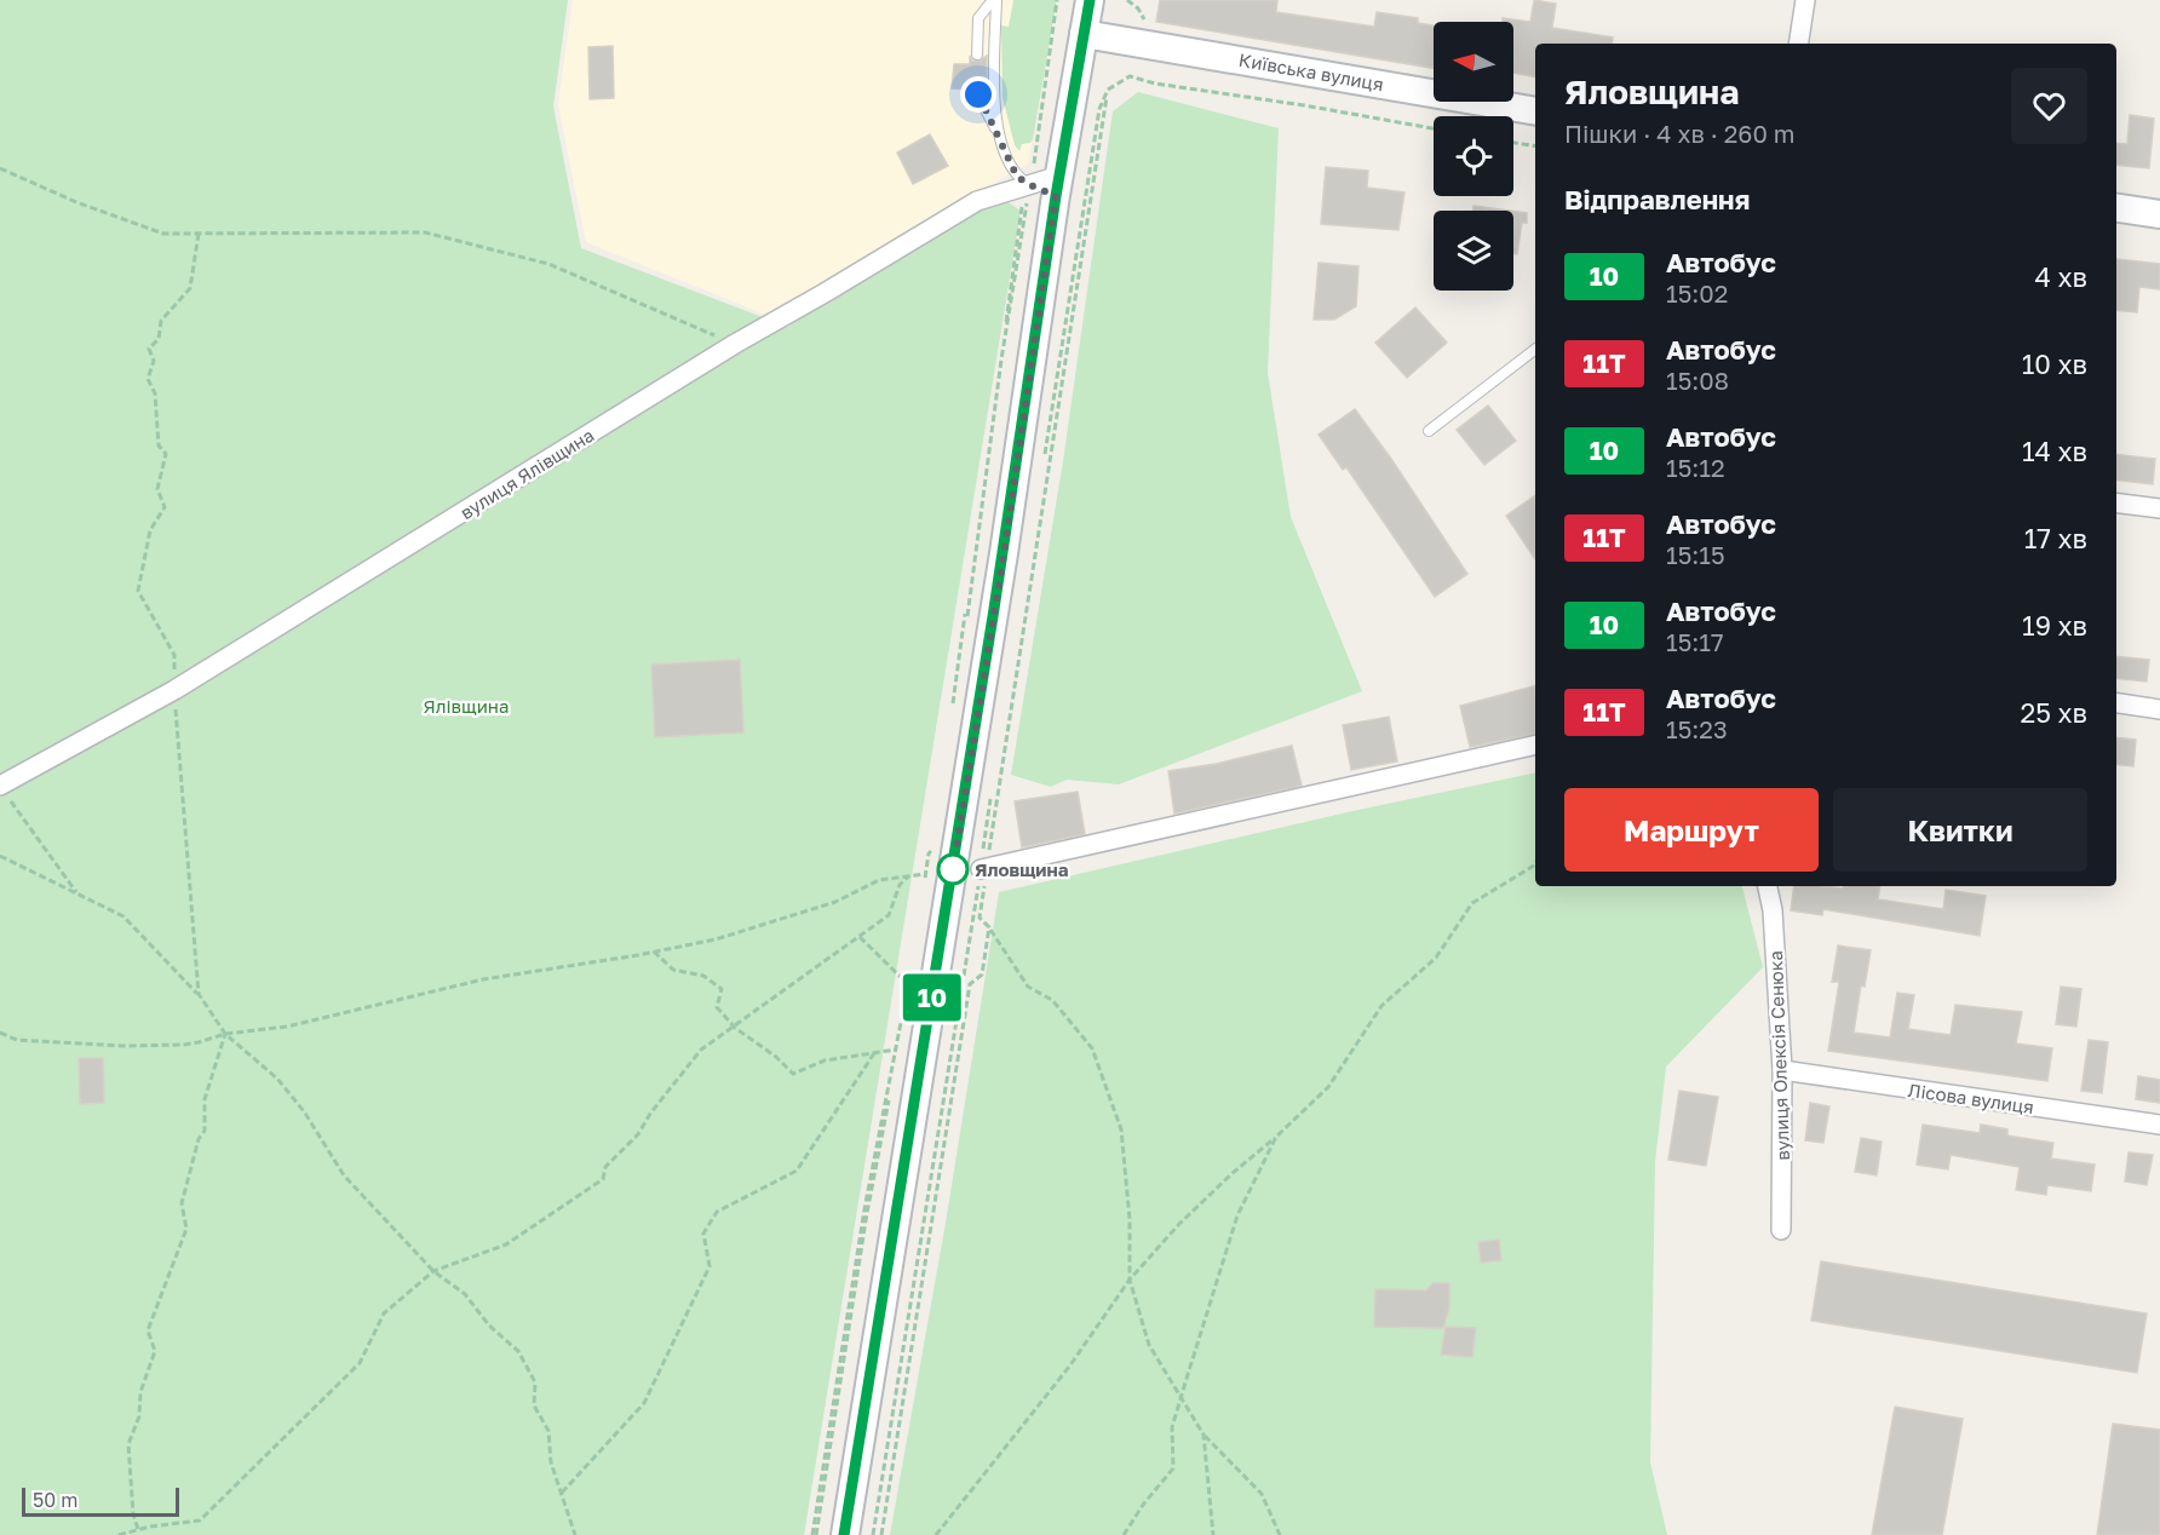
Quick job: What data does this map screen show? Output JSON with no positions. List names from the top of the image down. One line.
{"streets":{"main road":["Київська вулиця"],"street":["вулиця Ялівщина","вулиця Олексія Сенюка","Лісова вулиця"]},"crossings":[["вулиця Олексія Сенюка","Лісова вулиця"]],"parks":["Ялівщина"],"places":["Яловщина"],"lines":["bus line 10"],"scale_bar":"50 m","north":"left","page":{"on_map":"10","heading":[["Яловщина","Пішки · 4 хв · 260 m"],"Відправлення"],"list":[{"mark":"10","name":"Автобус","note":"15:02","value":"4 хв"},{"mark":"11Т","name":"Автобус","note":"15:08","value":"10 хв"},{"mark":"10","name":"Автобус","note":"15:12","value":"14 хв"},{"mark":"11Т","name":"Автобус","note":"15:15","value":"17 хв"},{"mark":"10","name":"Автобус","note":"15:17","value":"19 хв"},{"mark":"11Т","name":"Автобус","note":"15:23","value":"25 хв"}],"buttons":["Маршрут","Квитки"],"scale":"50 m"}}
